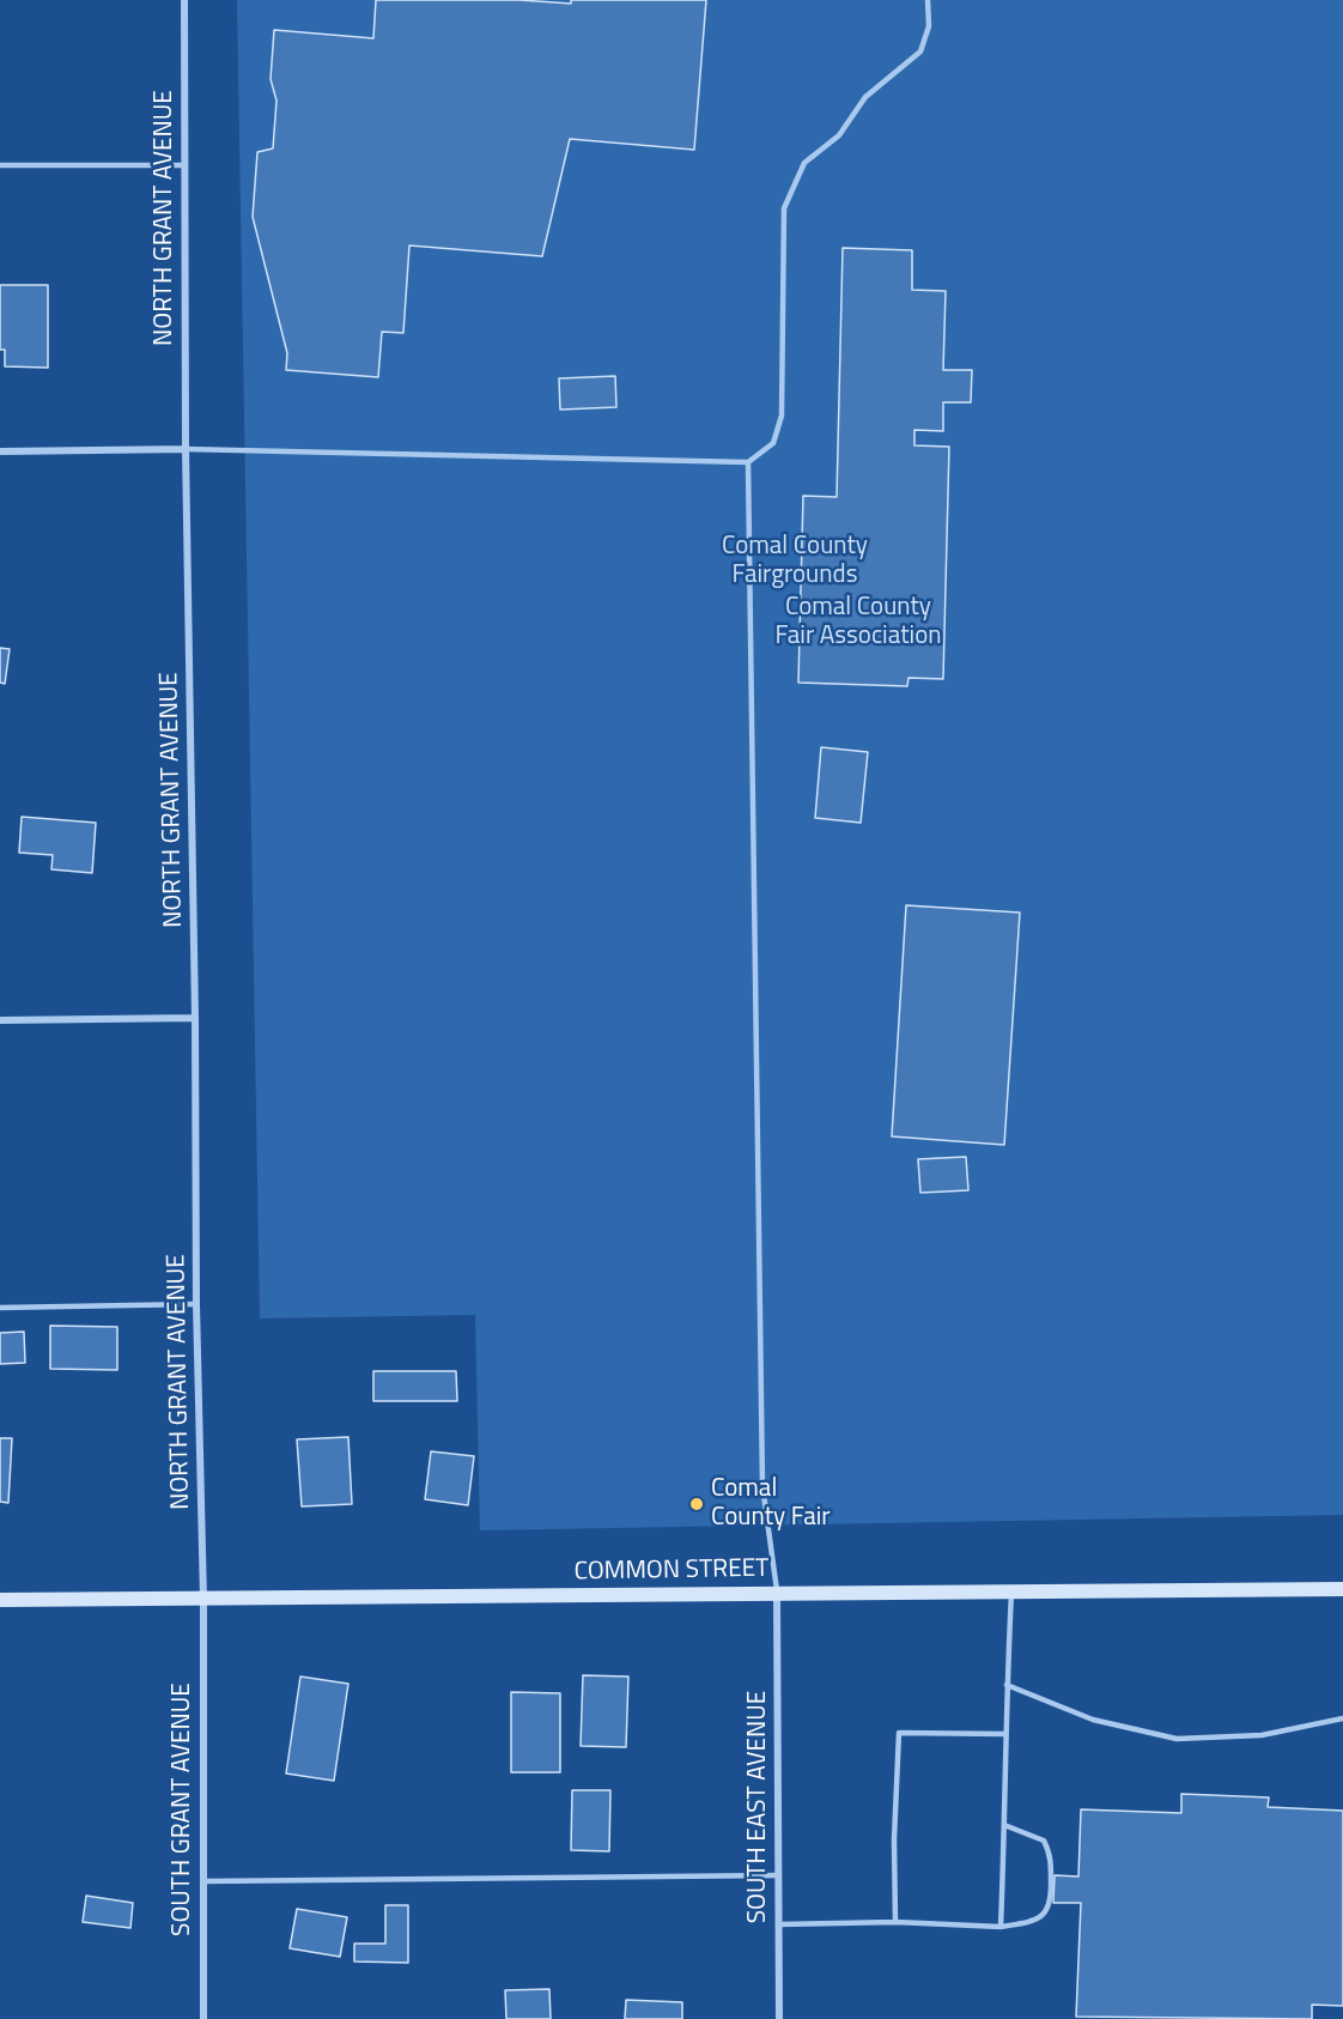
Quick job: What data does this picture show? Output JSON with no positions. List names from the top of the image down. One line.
{"streets":{"main road":["COMMON STREET"],"street":["NORTH GRANT AVENUE","SOUTH EAST AVENUE","SOUTH GRANT AVENUE"]},"crossings":[["NORTH GRANT AVENUE","COMMON STREET"],["NORTH GRANT AVENUE","SOUTH GRANT AVENUE"],["COMMON STREET","SOUTH EAST AVENUE"],["COMMON STREET","SOUTH GRANT AVENUE"]],"parks":["Comal County Fairgrounds","Comal County Fair Association"],"places":["Comal County Fair"]}
